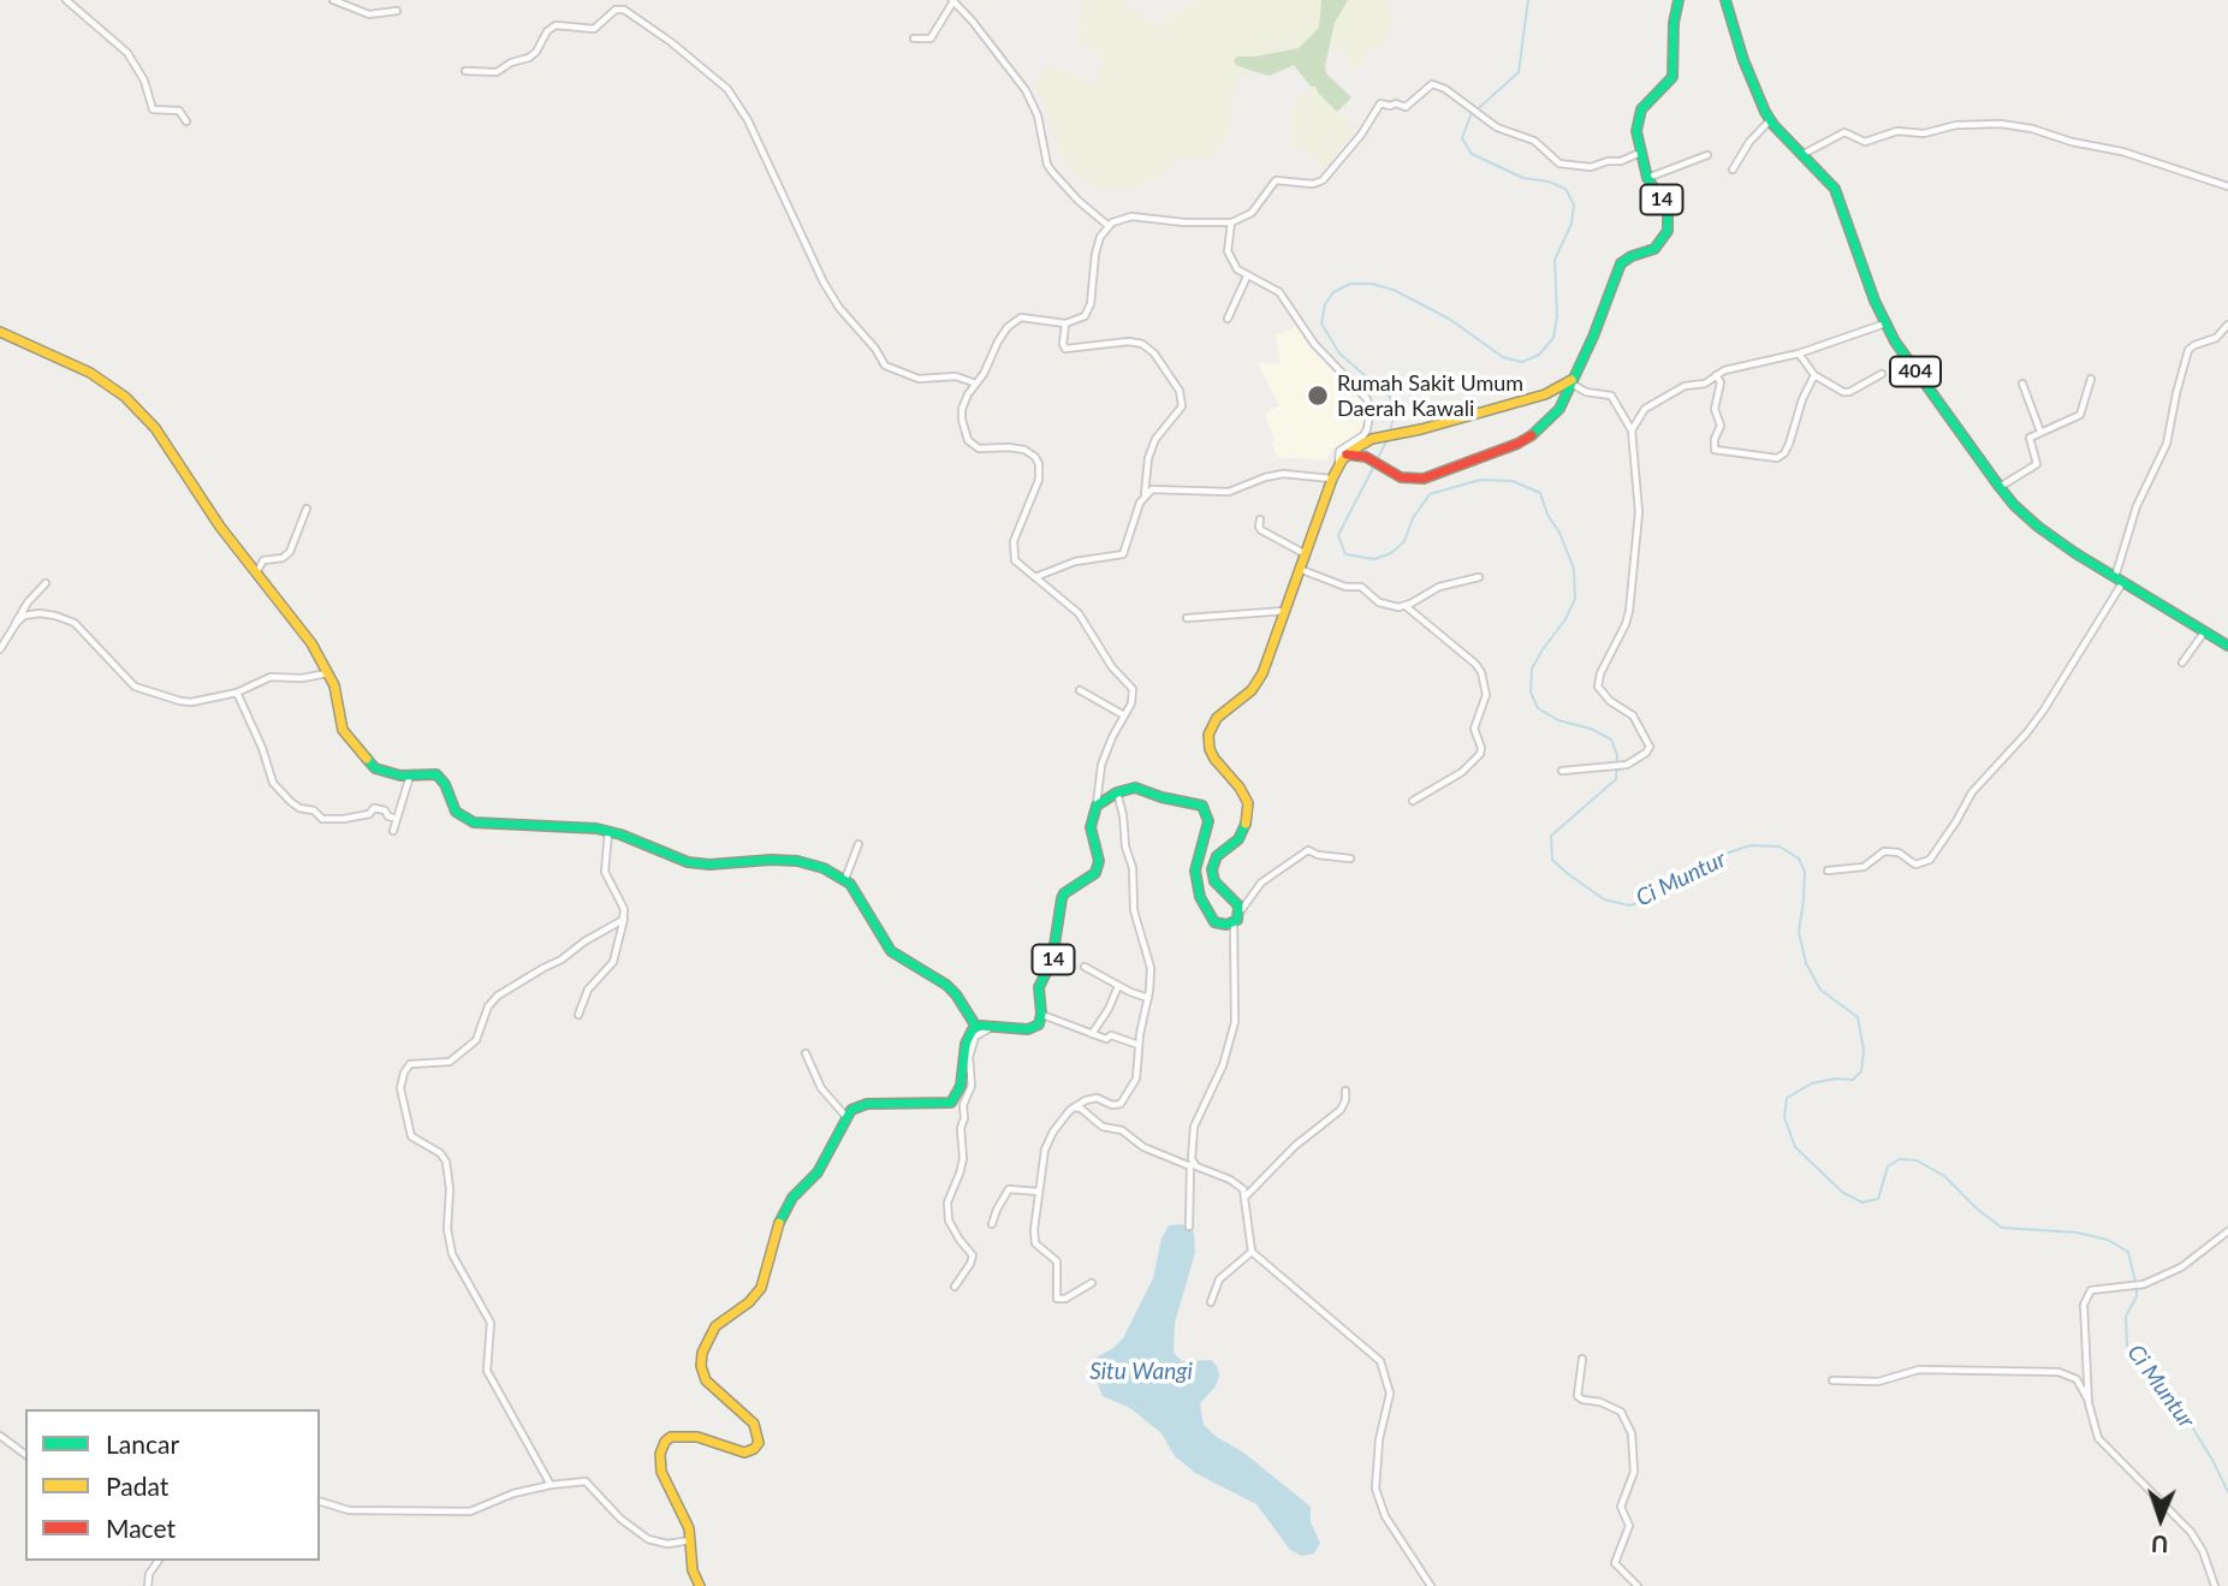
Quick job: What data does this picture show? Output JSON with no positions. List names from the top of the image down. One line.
{"streets":{"main road":["14","404"]},"water":["Ci Muntur","Situ Wangi"],"places":["Rumah Sakit Umum Daerah Kawali"],"legend":["Lancar","Padat","Macet"],"north":"bottom"}
